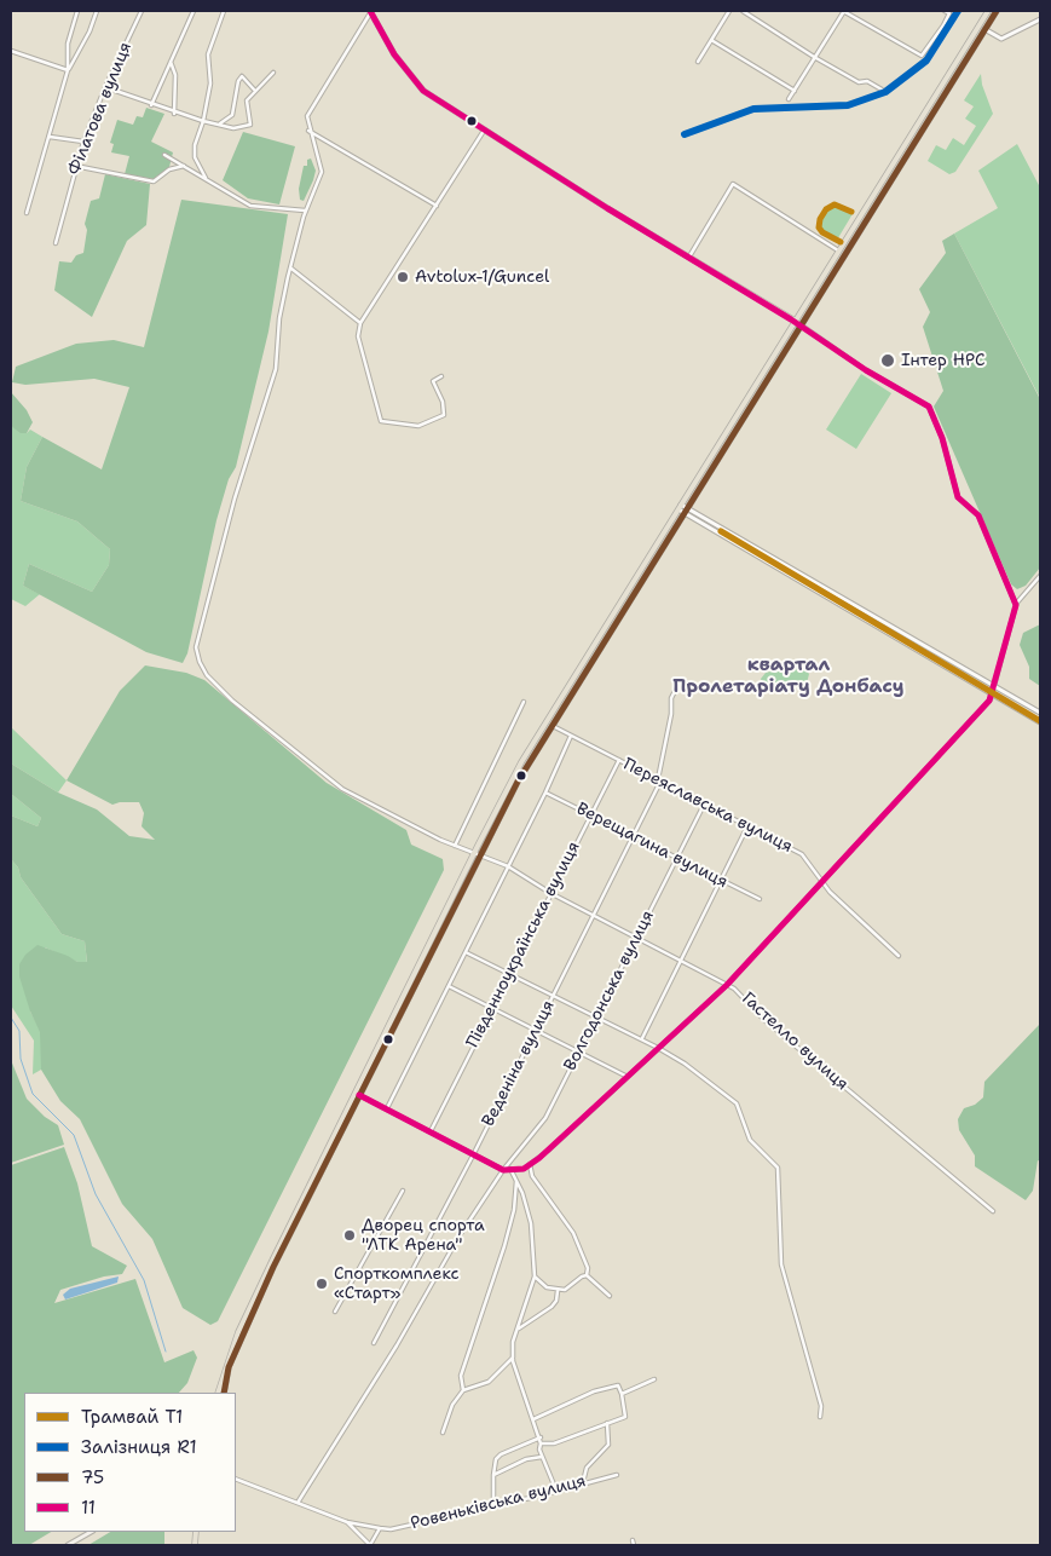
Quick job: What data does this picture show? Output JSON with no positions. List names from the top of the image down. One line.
{"streets":{"street":["Філатова вулиця","Переяславська вулиця","Верещагина вулиця","Південноукраїнська вулиця","Волгодонська вулиця","Гастелло вулиця","Веденіна вулиця","Ровеньківська вулиця"]},"crossings":[["Переяславська вулиця","Південноукраїнська вулиця"],["Переяславська вулиця","Волгодонська вулиця"],["Переяславська вулиця","Веденіна вулиця"],["Верещагина вулиця","Південноукраїнська вулиця"],["Верещагина вулиця","Волгодонська вулиця"],["Верещагина вулиця","Веденіна вулиця"],["Південноукраїнська вулиця","Гастелло вулиця"],["Волгодонська вулиця","Гастелло вулиця"],["Гастелло вулиця","Веденіна вулиця"]],"districts":["квартал Пролетаріату Донбасу"],"places":["Avtolux-1/Guncel","Інтер НРС","Дворец спорта \"ЛТК Арена\"","Спорткомплекс «Старт»"],"lines":["rail line R1","transit line 75","transit line 11","tram line T1"],"legend":["Трамвай T1","Залізниця R1","75","11"]}
